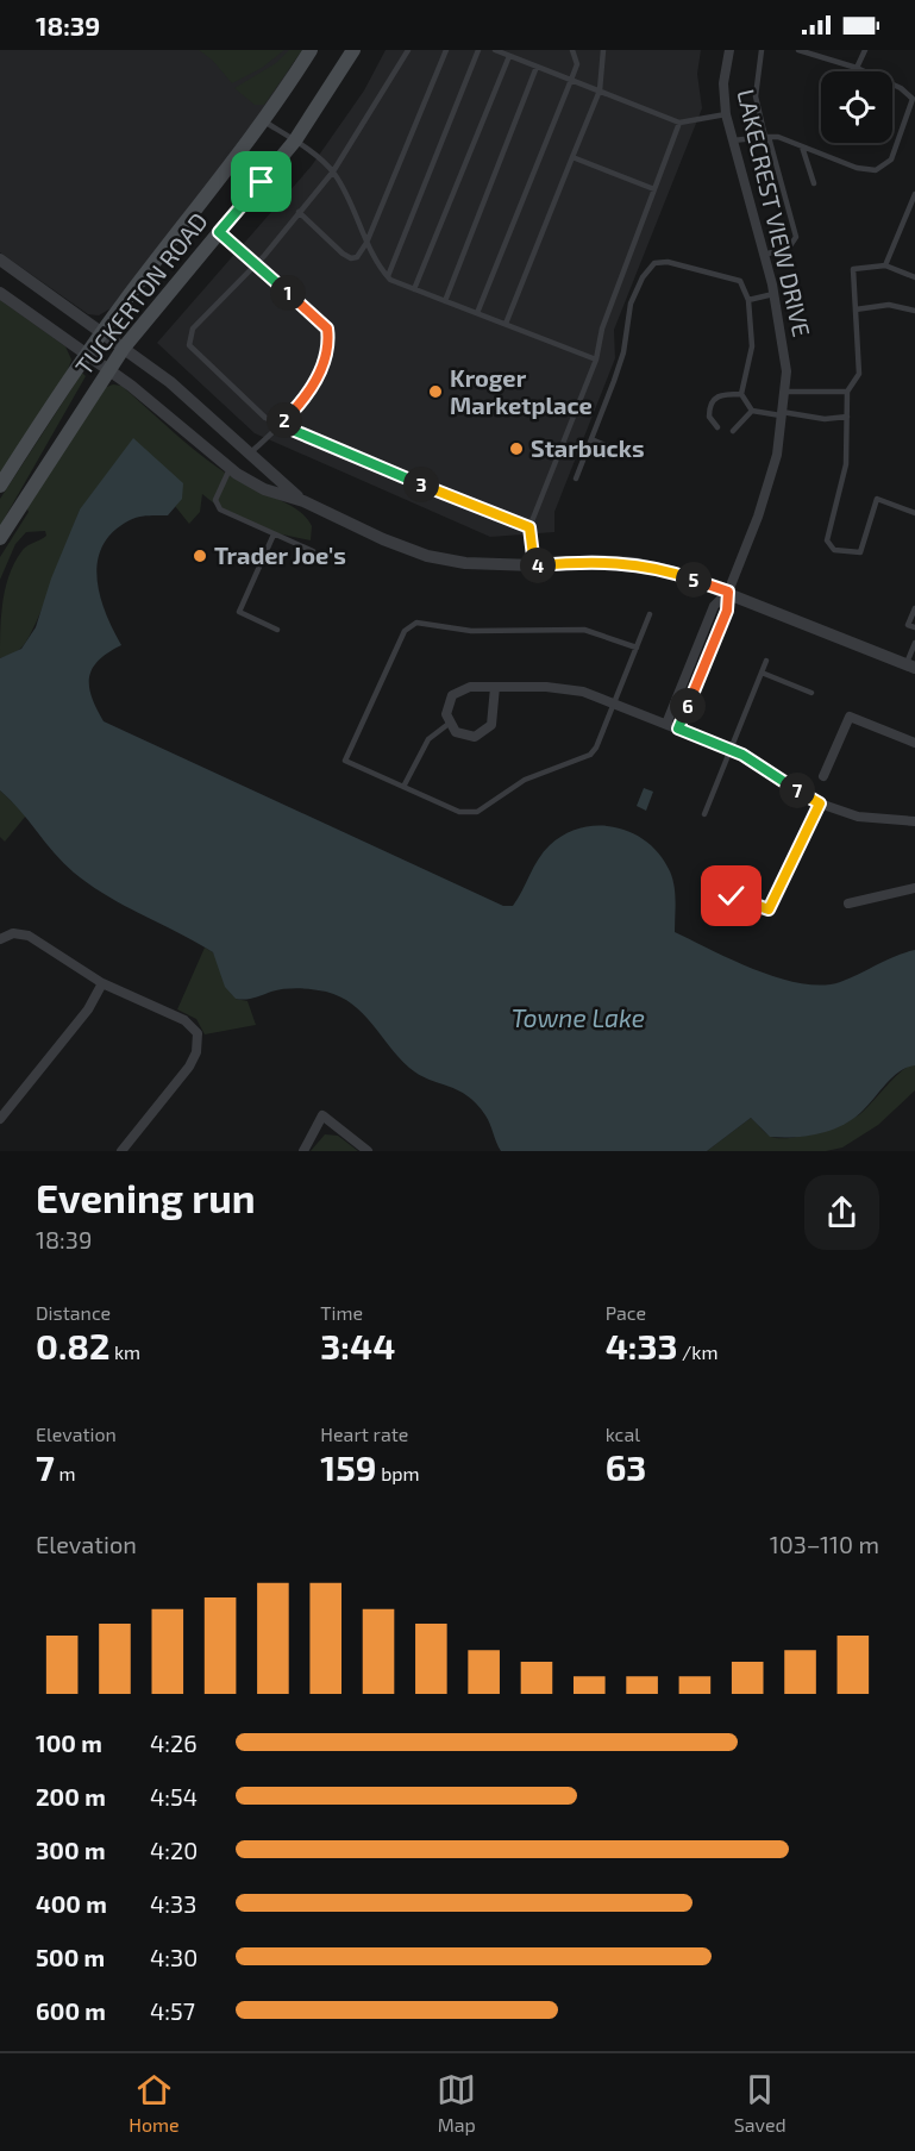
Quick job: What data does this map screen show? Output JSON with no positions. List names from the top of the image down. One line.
{"streets":{"main road":["TUCKERTON ROAD"],"street":["LAKECREST VIEW DRIVE"]},"water":["Towne Lake"],"places":["Kroger Marketplace","Starbucks","Trader Joe's"],"page":{"status":"18:39","pins":["1","2","3","4","5","6","7"],"heading":["Evening run","18:39"],"stats":[["Distance","0.82 km"],["Time","3:44"],["Pace","4:33 /km"],["Elevation","7 m"],["Heart rate","159 bpm"],["kcal","63"]],"chart":["Elevation","103–110 m"],"list":[{"name":"100 m","note":"4:26"},{"name":"200 m","note":"4:54"},{"name":"300 m","note":"4:20"},{"name":"400 m","note":"4:33"},{"name":"500 m","note":"4:30"},{"name":"600 m","note":"4:57"}],"tabs":["Home","Map","Saved"]}}
